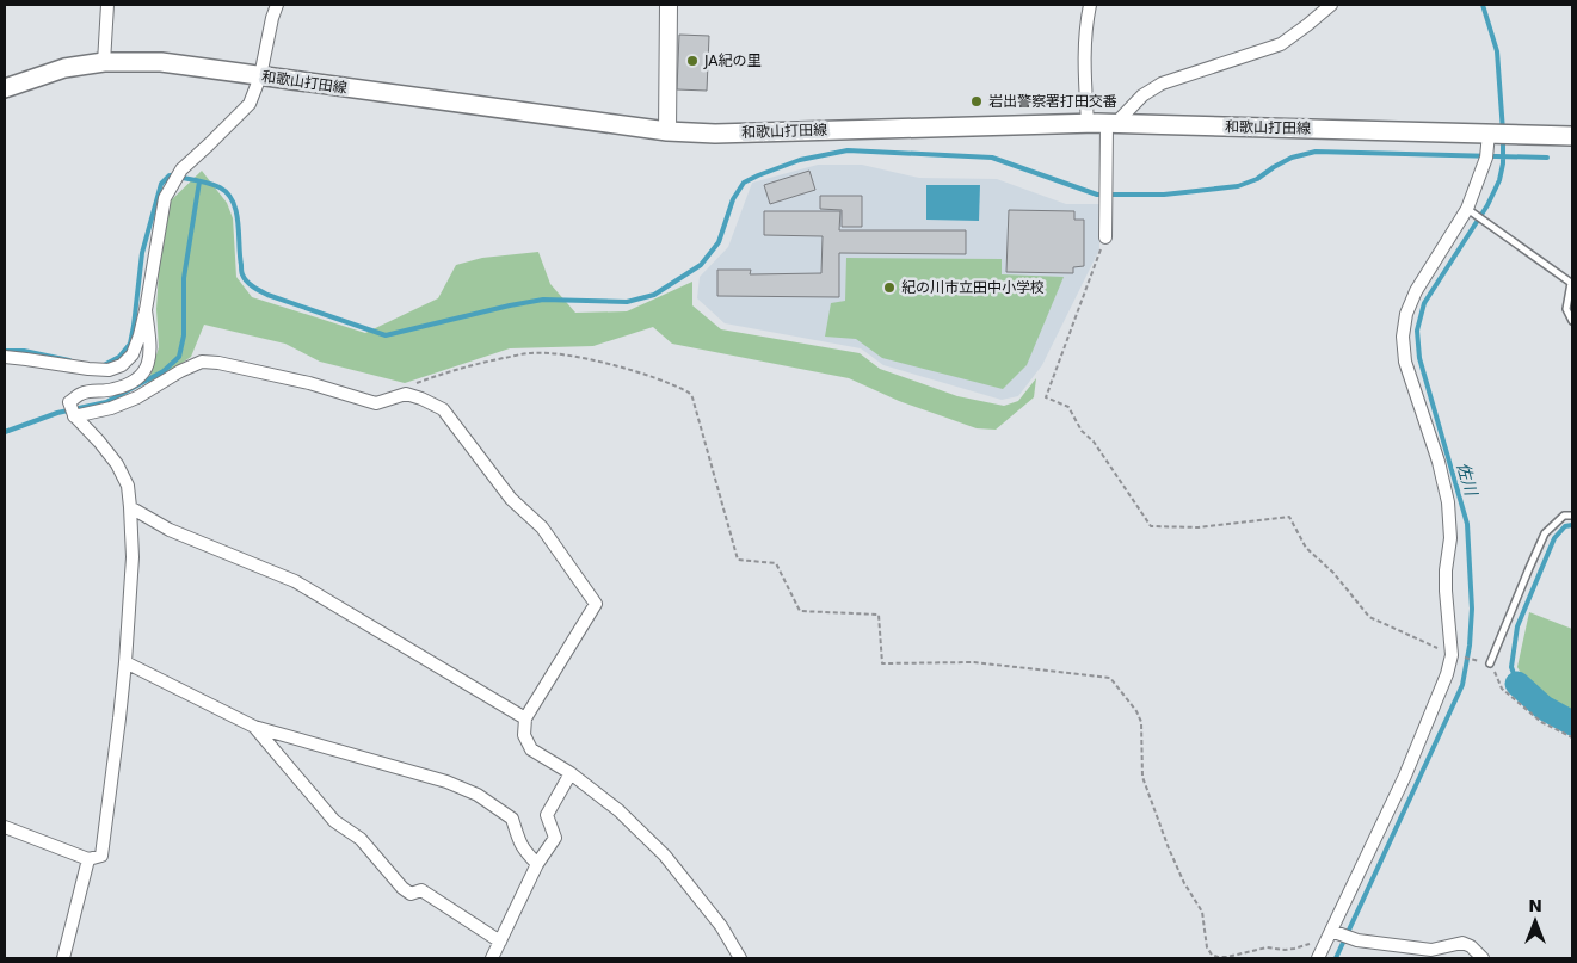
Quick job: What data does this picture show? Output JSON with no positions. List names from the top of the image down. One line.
{"streets":{"main road":["和歌山打田線"]},"water":["佐川"],"places":["JA紀の里","岩出警察署打田交番","紀の川市立田中小学校"],"north":"top"}
